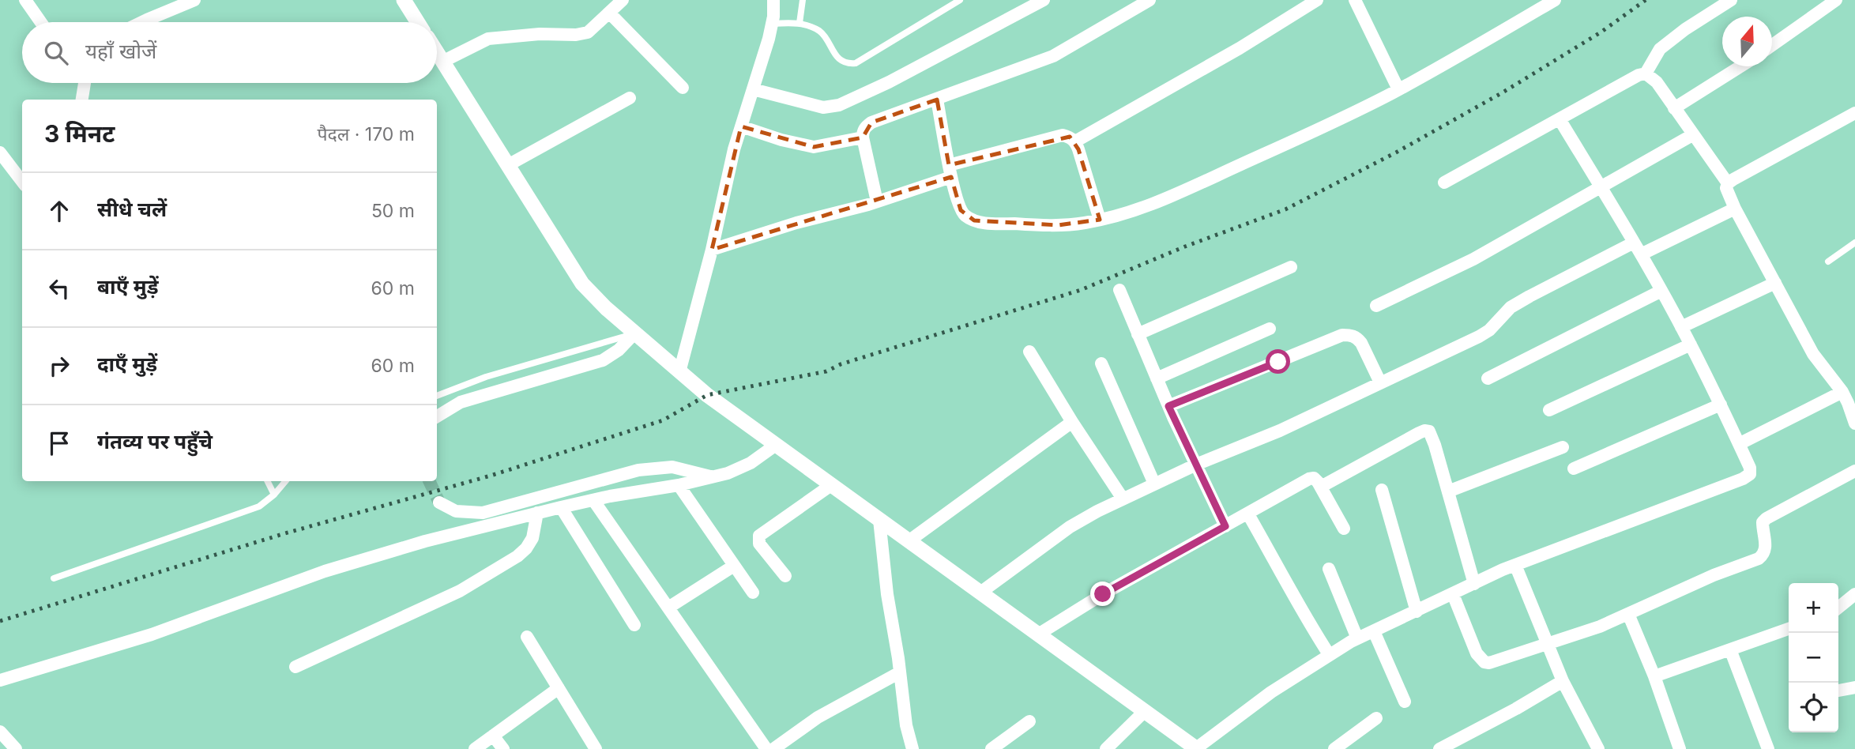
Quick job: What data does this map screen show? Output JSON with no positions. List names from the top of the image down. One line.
{"north":"top","page":{"search":"यहाँ खोजें","heading":["3 मिनट","पैदल · 170 m"],"list":[["सीधे चलें","50 m"],["बाएँ मुड़ें","60 m"],["दाएँ मुड़ें","60 m"],"गंतव्य पर पहुँचे"],"map_buttons":["+","−"]}}
